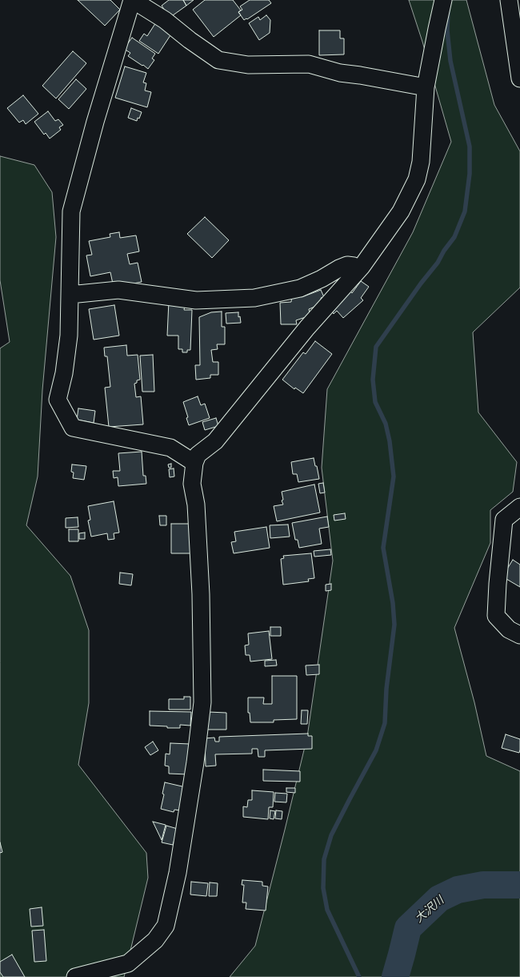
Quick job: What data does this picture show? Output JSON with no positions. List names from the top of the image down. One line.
{"water":["大沢川"]}
